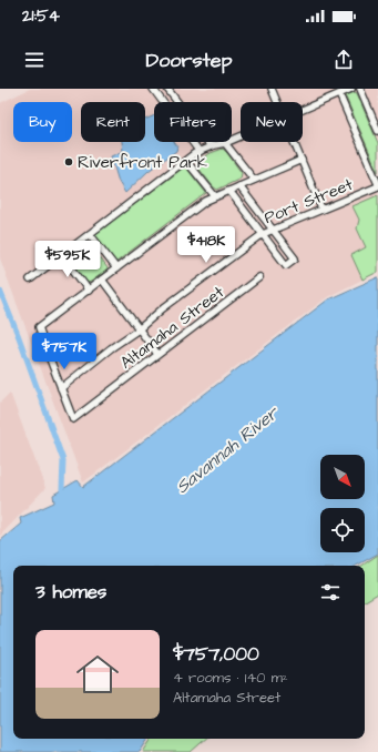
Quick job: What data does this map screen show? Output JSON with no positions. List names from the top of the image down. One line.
{"streets":{"street":["Port Street","Altamaha Street"]},"crossings":[["Port Street","Altamaha Street"]],"water":["Savannah River"],"places":["Riverfront Park"],"north":"bottom right","page":{"status":"21:54","header":"Doorstep","chip":["Buy","Rent","Filters","New"],"price":["$418K","$595K","$757K"],"heading":"3 homes","list":[{"name":"$757,000","note":"4 rooms · 140 m² · Altamaha Street"}]}}
